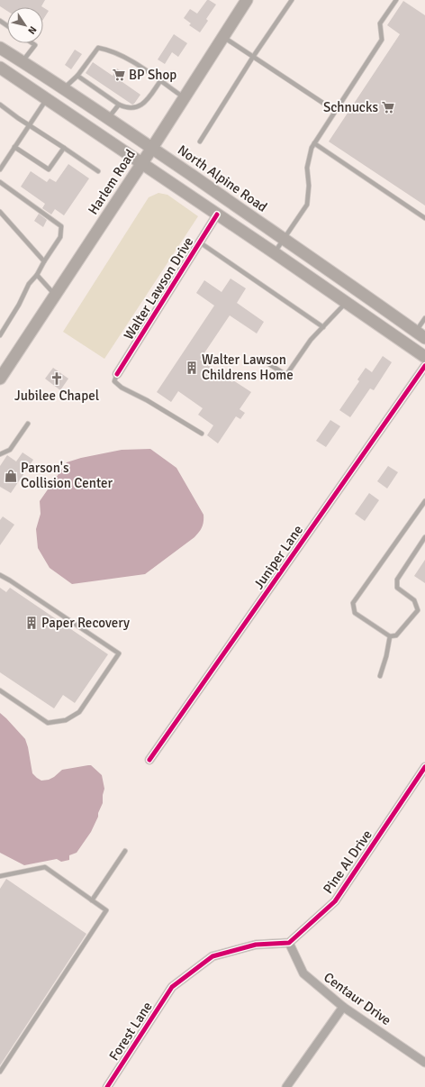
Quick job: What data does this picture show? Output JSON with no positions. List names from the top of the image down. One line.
{"streets":{"main road":["North Alpine Road","Harlem Road"],"street":["Walter Lawson Drive","Juniper Lane","Pine Al Drive","Centaur Drive","Forest Lane"]},"crossings":[["North Alpine Road","Harlem Road"],["Pine Al Drive","Centaur Drive"],["Pine Al Drive","Forest Lane"],["Centaur Drive","Forest Lane"]],"places":{"supermarket":["BP Shop","Schnucks"],"building":["Walter Lawson Childrens Home","Paper Recovery"],"church":["Jubilee Chapel"],"shop":["Parson's Collision Center"]},"north":"bottom right"}
